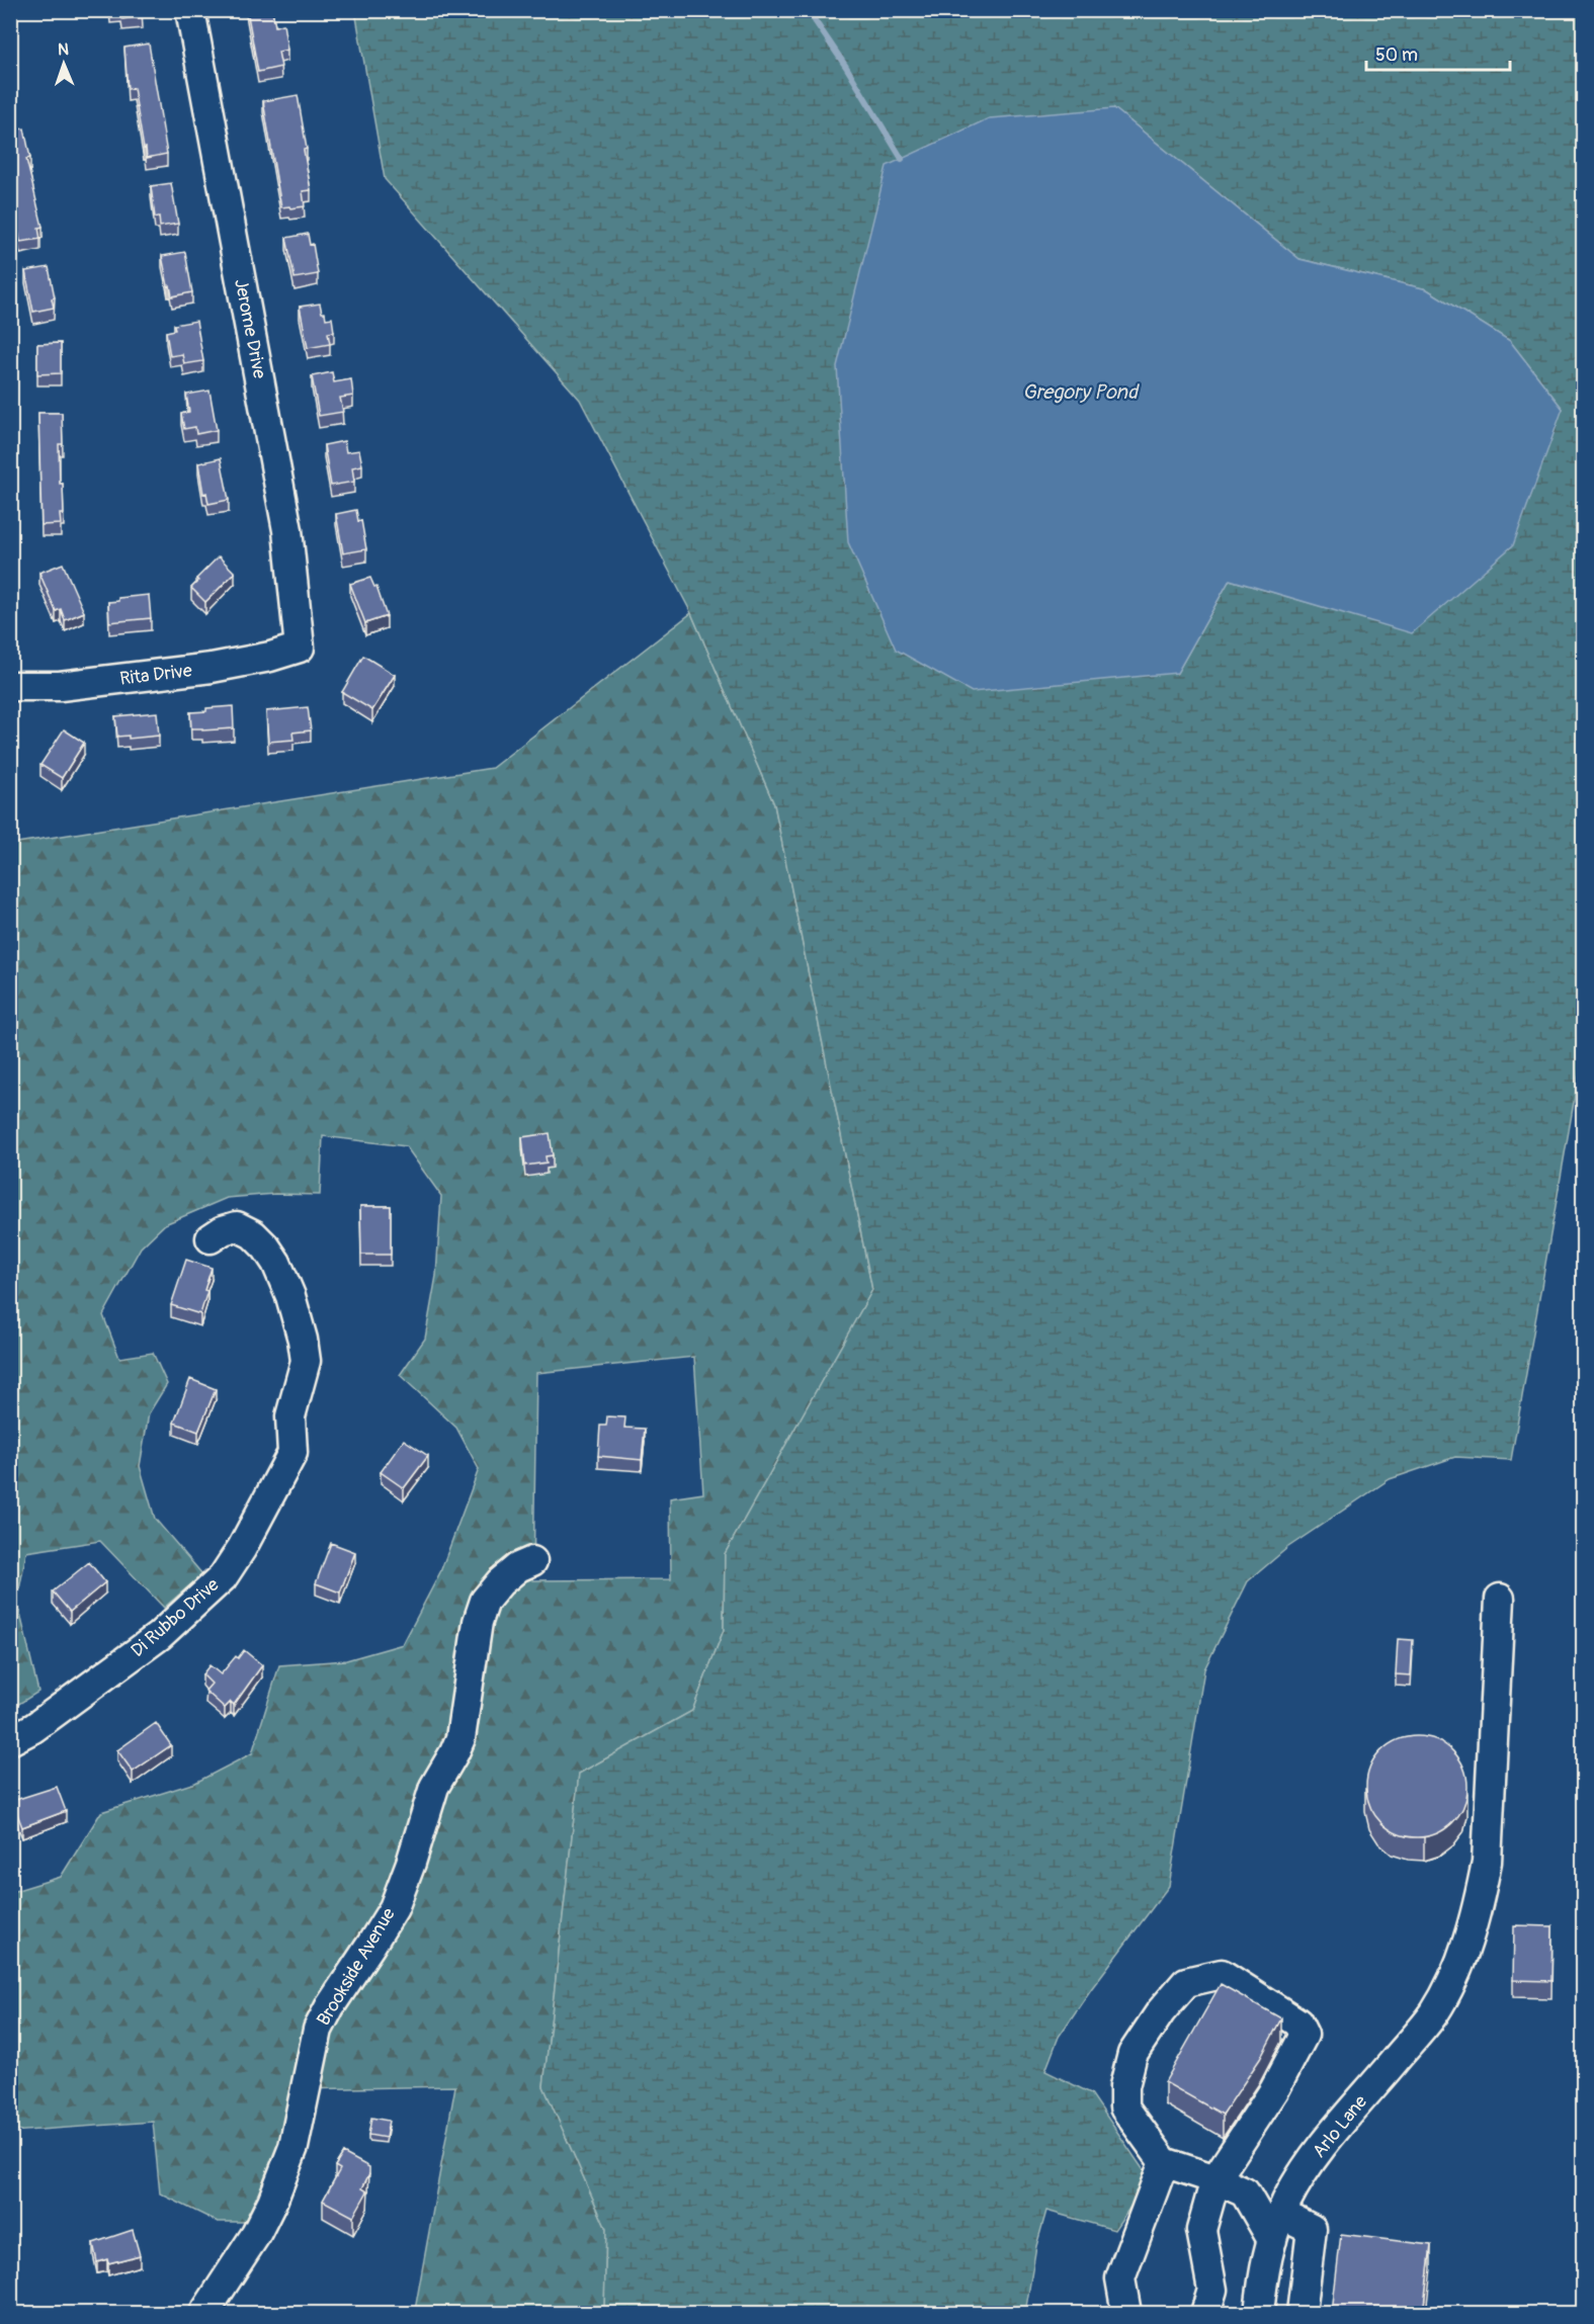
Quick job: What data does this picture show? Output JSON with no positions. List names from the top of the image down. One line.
{"streets":{"street":["Jerome Drive","Rita Drive","Di Rubbo Drive","Brookside Avenue","Arlo Lane"]},"crossings":[["Jerome Drive","Rita Drive"]],"water":["Gregory Pond"],"scale_bar":"50 m","north":"top"}
